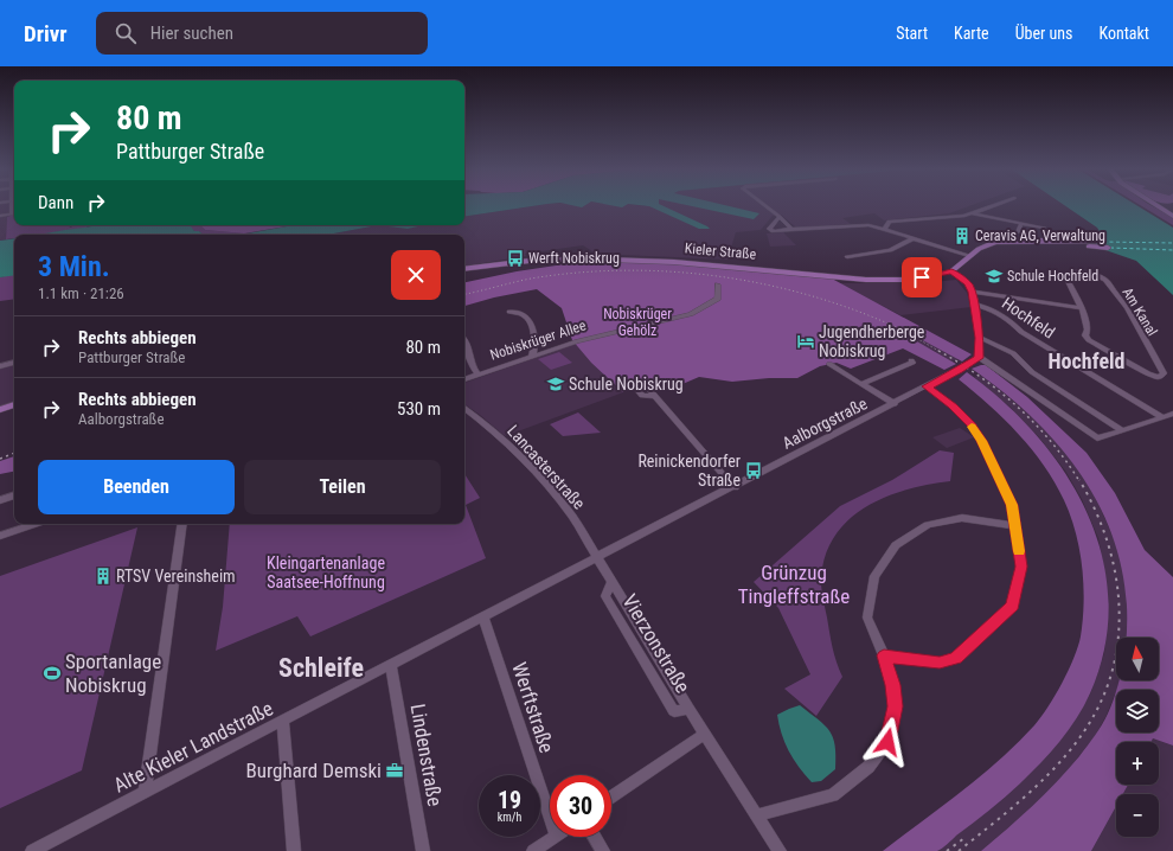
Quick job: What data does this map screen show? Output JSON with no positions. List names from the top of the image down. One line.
{"streets":{"main road":["Kieler Straße"],"street":["Am Kanal","Hochfeld","Nobiskrüger Allee","Aalborgstraße","Lancasterstraße","Vierzonstraße","Werftstraße","Alte Kieler Landstraße","Lindenstraße"]},"crossings":[["Aalborgstraße","Lancasterstraße"],["Aalborgstraße","Vierzonstraße"],["Aalborgstraße","Alte Kieler Landstraße"],["Lancasterstraße","Vierzonstraße"],["Lancasterstraße","Alte Kieler Landstraße"],["Vierzonstraße","Alte Kieler Landstraße"],["Werftstraße","Alte Kieler Landstraße"],["Alte Kieler Landstraße","Lindenstraße"]],"districts":["Hochfeld","Schleife"],"parks":["Nobiskrüger Gehölz","Kleingartenanlage Saatsee-Hoffnung","Grünzug Tingleffstraße"],"places":{"building":["Ceravis AG, Verwaltung","RTSV Vereinsheim"],"bus stop":["Werft Nobiskrug","Reinickendorfer Straße"],"school or university":["Schule Hochfeld","Schule Nobiskrug"],"hotel":["Jugendherberge Nobiskrug"],"sports":["Sportanlage Nobiskrug"],"office":["Burghard Demski"]},"north":"top","page":{"header":"Drivr","search":"Hier suchen","nav":["Start","Karte","Über uns","Kontakt"],"turn":["80 m","Pattburger Straße"],"then":"Dann","heading":["3 Min.","1.1 km · 21:26"],"list":[{"name":"Rechts abbiegen","note":"Pattburger Straße","value":"80 m"},{"name":"Rechts abbiegen","note":"Aalborgstraße","value":"530 m"}],"buttons":["Beenden","Teilen"],"map_buttons":["+","−"],"speed":"19 km/h","limit":"30"}}
